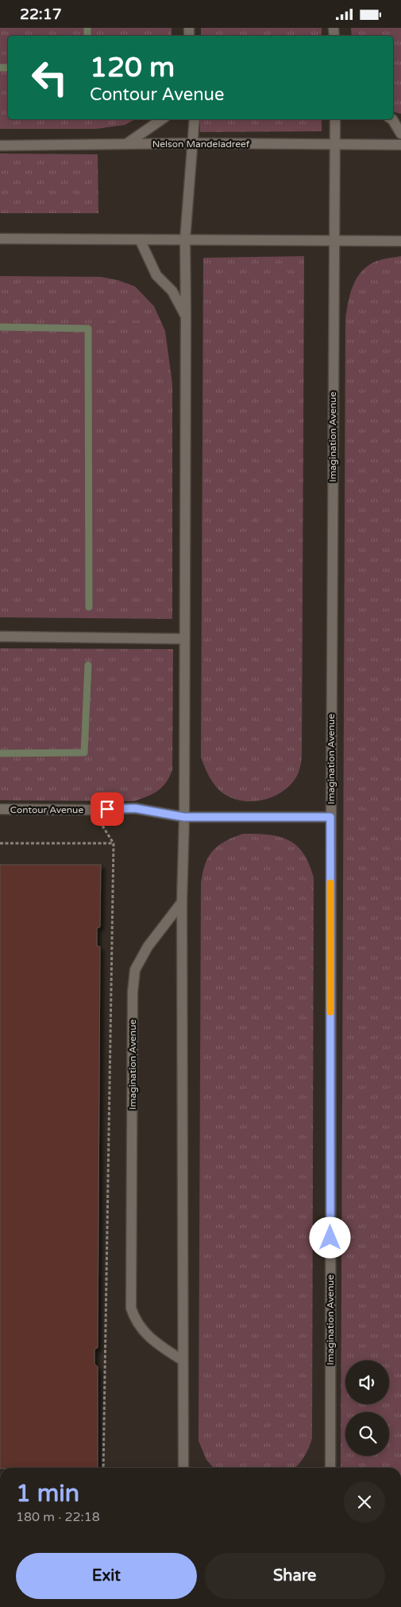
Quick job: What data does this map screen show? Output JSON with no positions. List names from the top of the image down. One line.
{"streets":{"street":["Nelson Mandeladreef","Imagination Avenue","Contour Avenue"]},"crossings":[["Nelson Mandeladreef","Imagination Avenue"],["Imagination Avenue","Contour Avenue"]],"page":{"status":"22:17","turn":["120 m","Contour Avenue"],"heading":["1 min","180 m · 22:18"],"buttons":["Exit","Share"]}}
